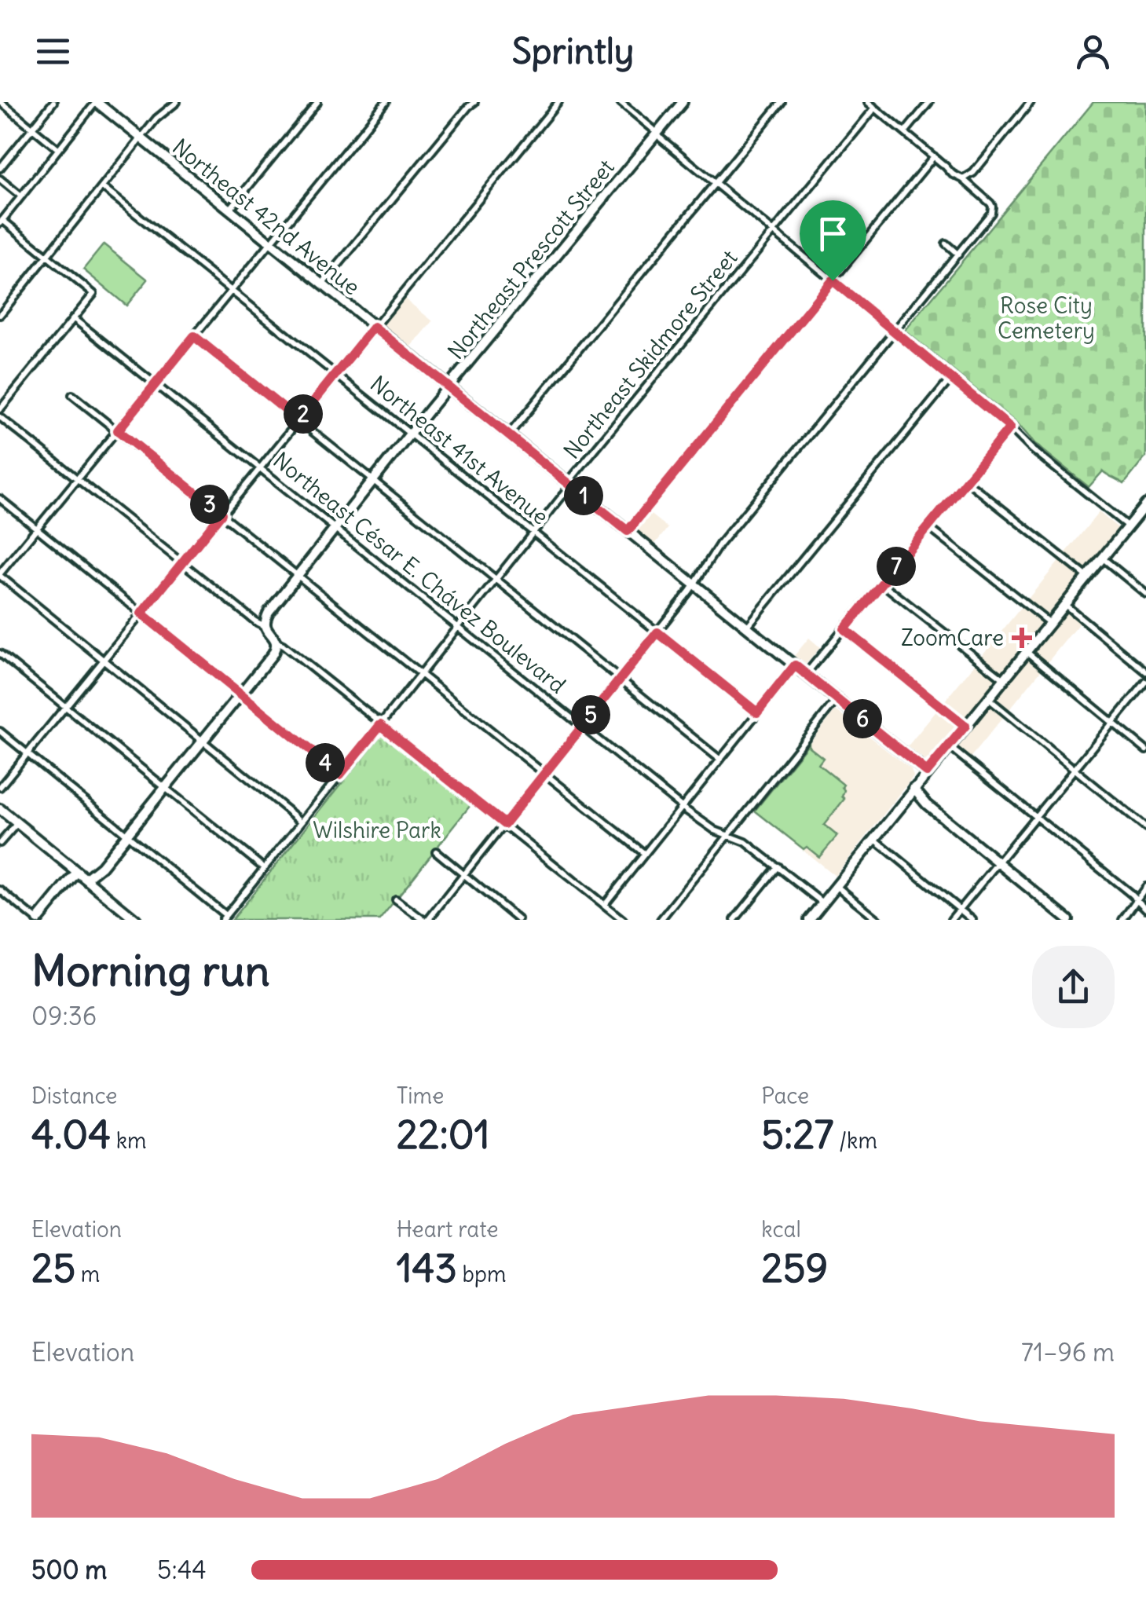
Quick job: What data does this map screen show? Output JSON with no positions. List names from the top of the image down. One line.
{"streets":{"street":["Northeast 42nd Avenue","Northeast Prescott Street","Northeast Skidmore Street","Northeast 41st Avenue","Northeast César E. Chávez Boulevard"]},"crossings":[["Northeast 42nd Avenue","Northeast Prescott Street"],["Northeast 42nd Avenue","Northeast Skidmore Street"],["Northeast Prescott Street","Northeast 41st Avenue"],["Northeast Prescott Street","Northeast César E. Chávez Boulevard"],["Northeast Skidmore Street","Northeast 41st Avenue"],["Northeast Skidmore Street","Northeast César E. Chávez Boulevard"]],"parks":["Rose City Cemetery","Wilshire Park"],"places":{"health":["ZoomCare"]},"page":{"header":"Sprintly","pins":["2","1","3","7","5","6","4"],"heading":["Morning run","09:36"],"stats":[["Distance","4.04 km"],["Time","22:01"],["Pace","5:27 /km"],["Elevation","25 m"],["Heart rate","143 bpm"],["kcal","259"]],"chart":["Elevation","71–96 m"],"list":[{"name":"500 m","note":"5:44"}]}}
